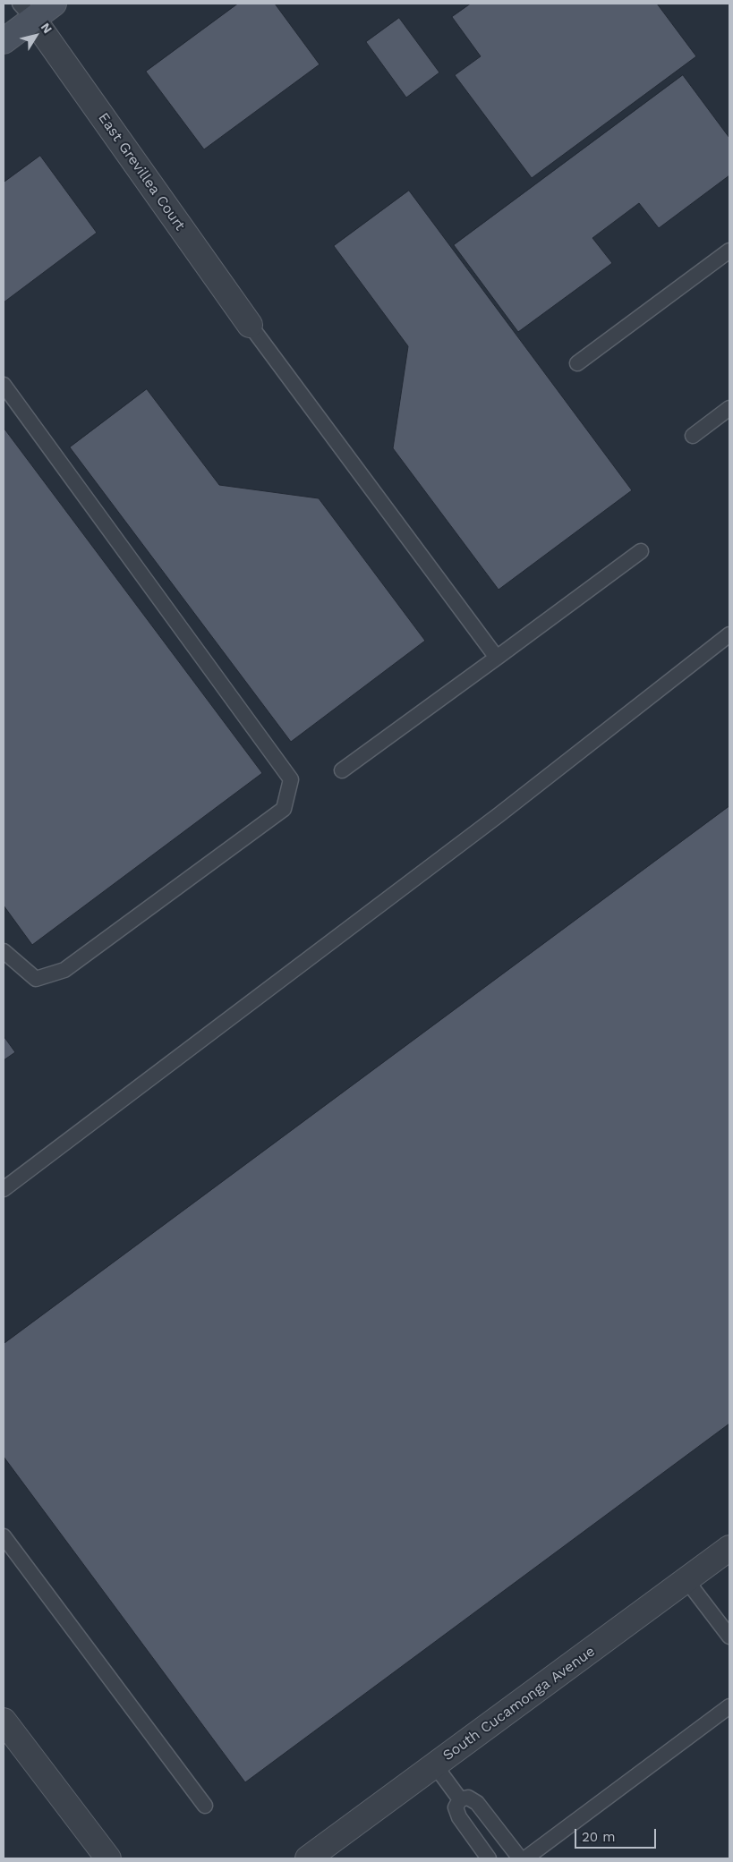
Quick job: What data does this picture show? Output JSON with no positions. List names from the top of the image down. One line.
{"streets":{"street":["East Grevillea Court","South Cucamonga Avenue"]},"scale_bar":"20 m","north":"top right"}
